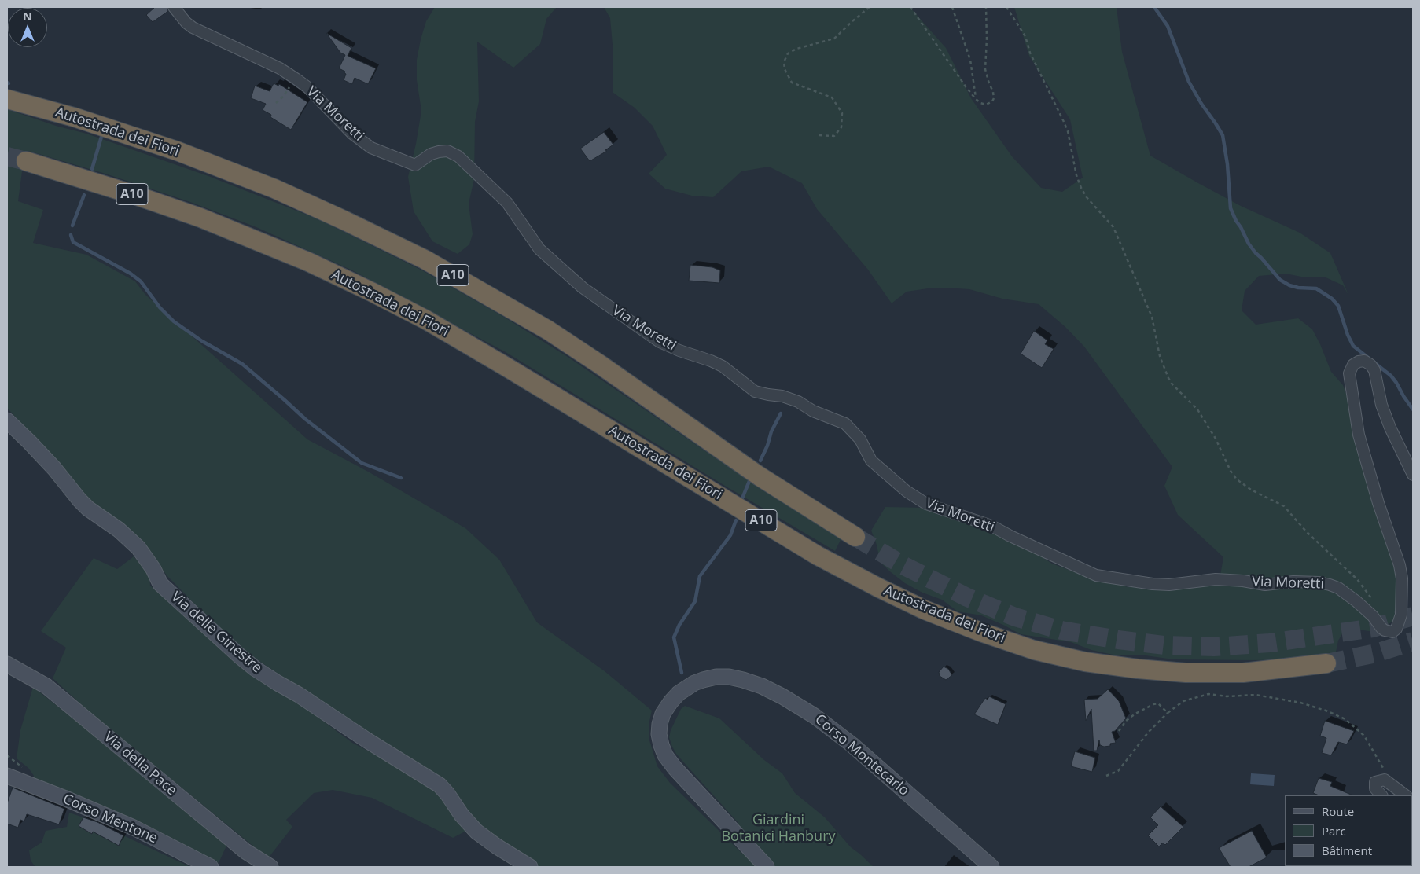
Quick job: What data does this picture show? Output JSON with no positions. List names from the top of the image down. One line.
{"streets":{"highway":["Autostrada dei Fiori","A10"],"street":["Via Moretti","Via delle Ginestre","Corso Montecarlo","Via della Pace","Corso Mentone"]},"parks":["Giardini Botanici Hanbury"],"legend":["Route","Parc","Bâtiment"],"north":"top"}
